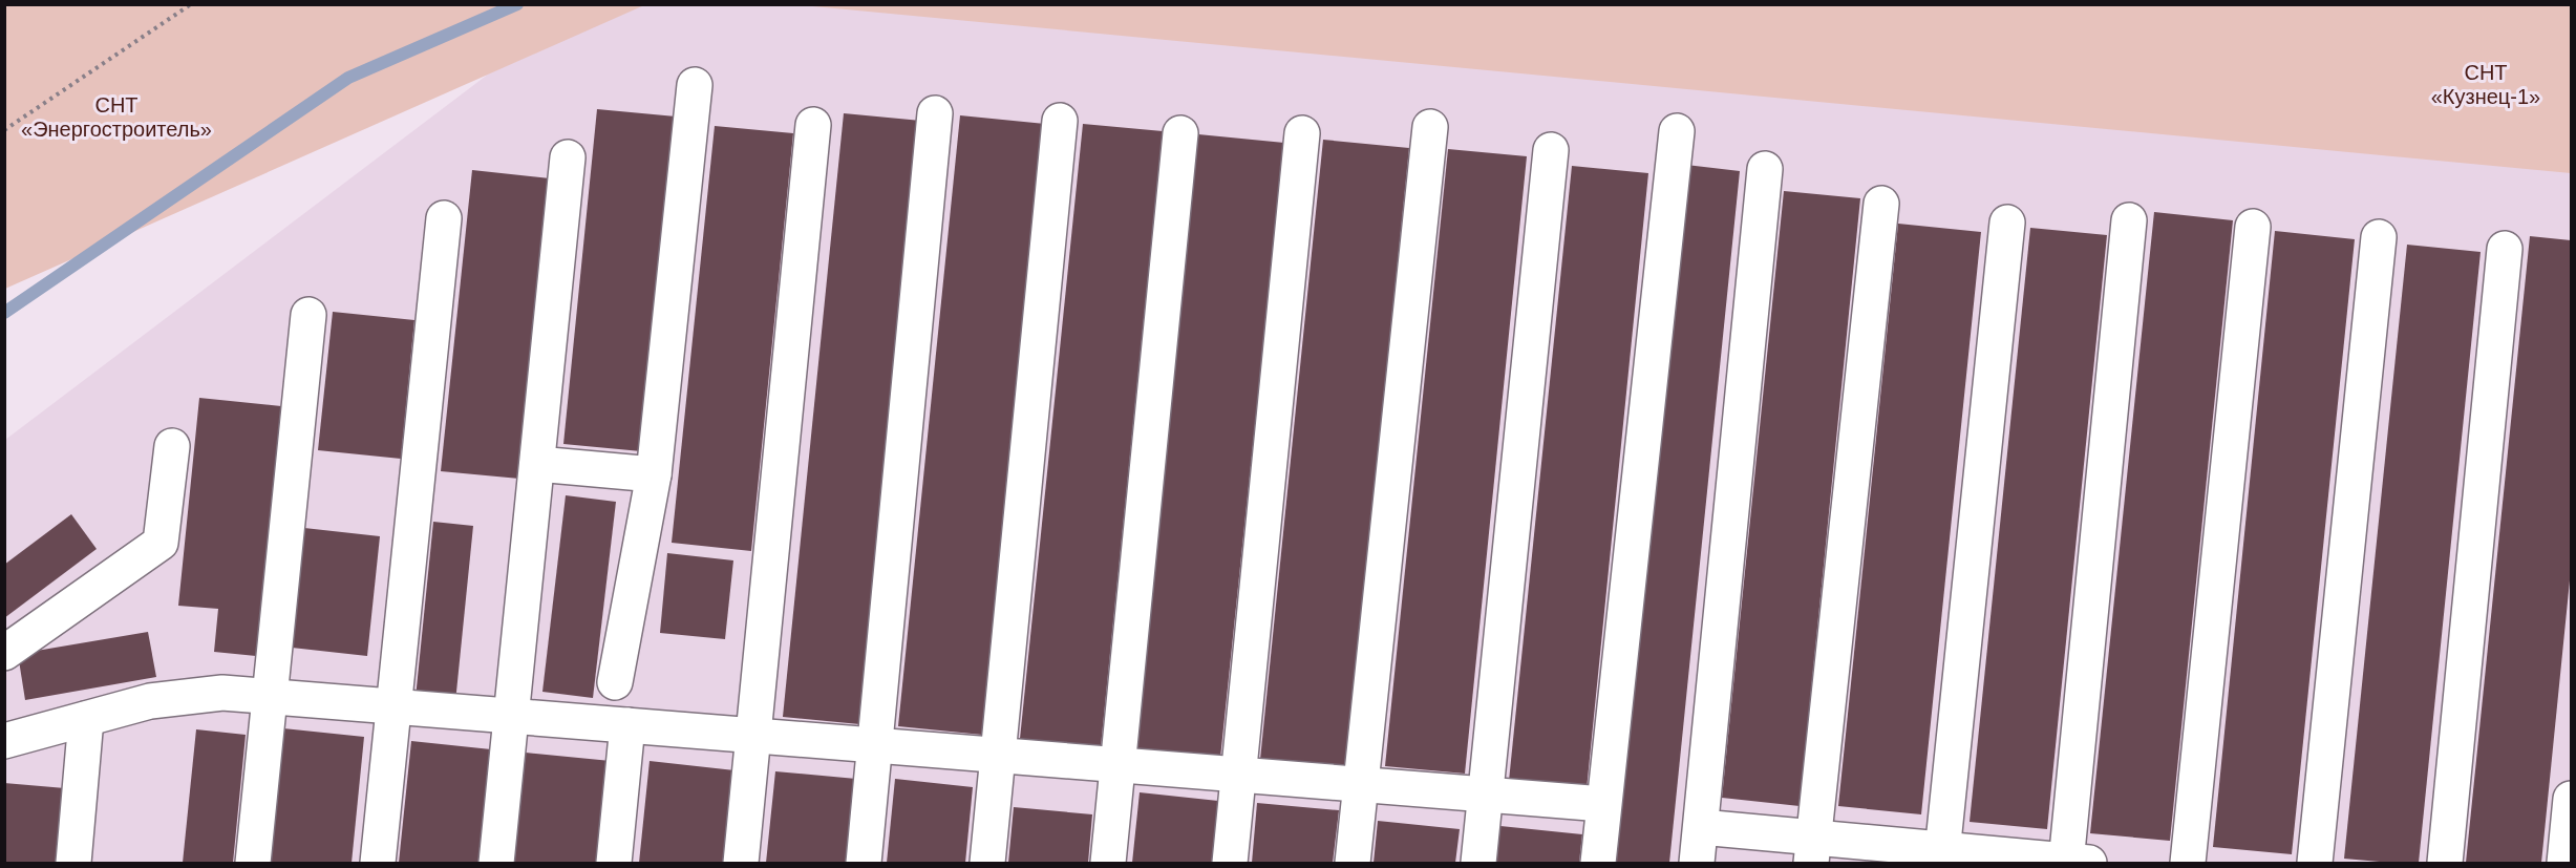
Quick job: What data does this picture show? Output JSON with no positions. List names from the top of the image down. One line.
{"parks":["СНТ «Кузнец-1»","СНТ «Энергостроитель»"]}
